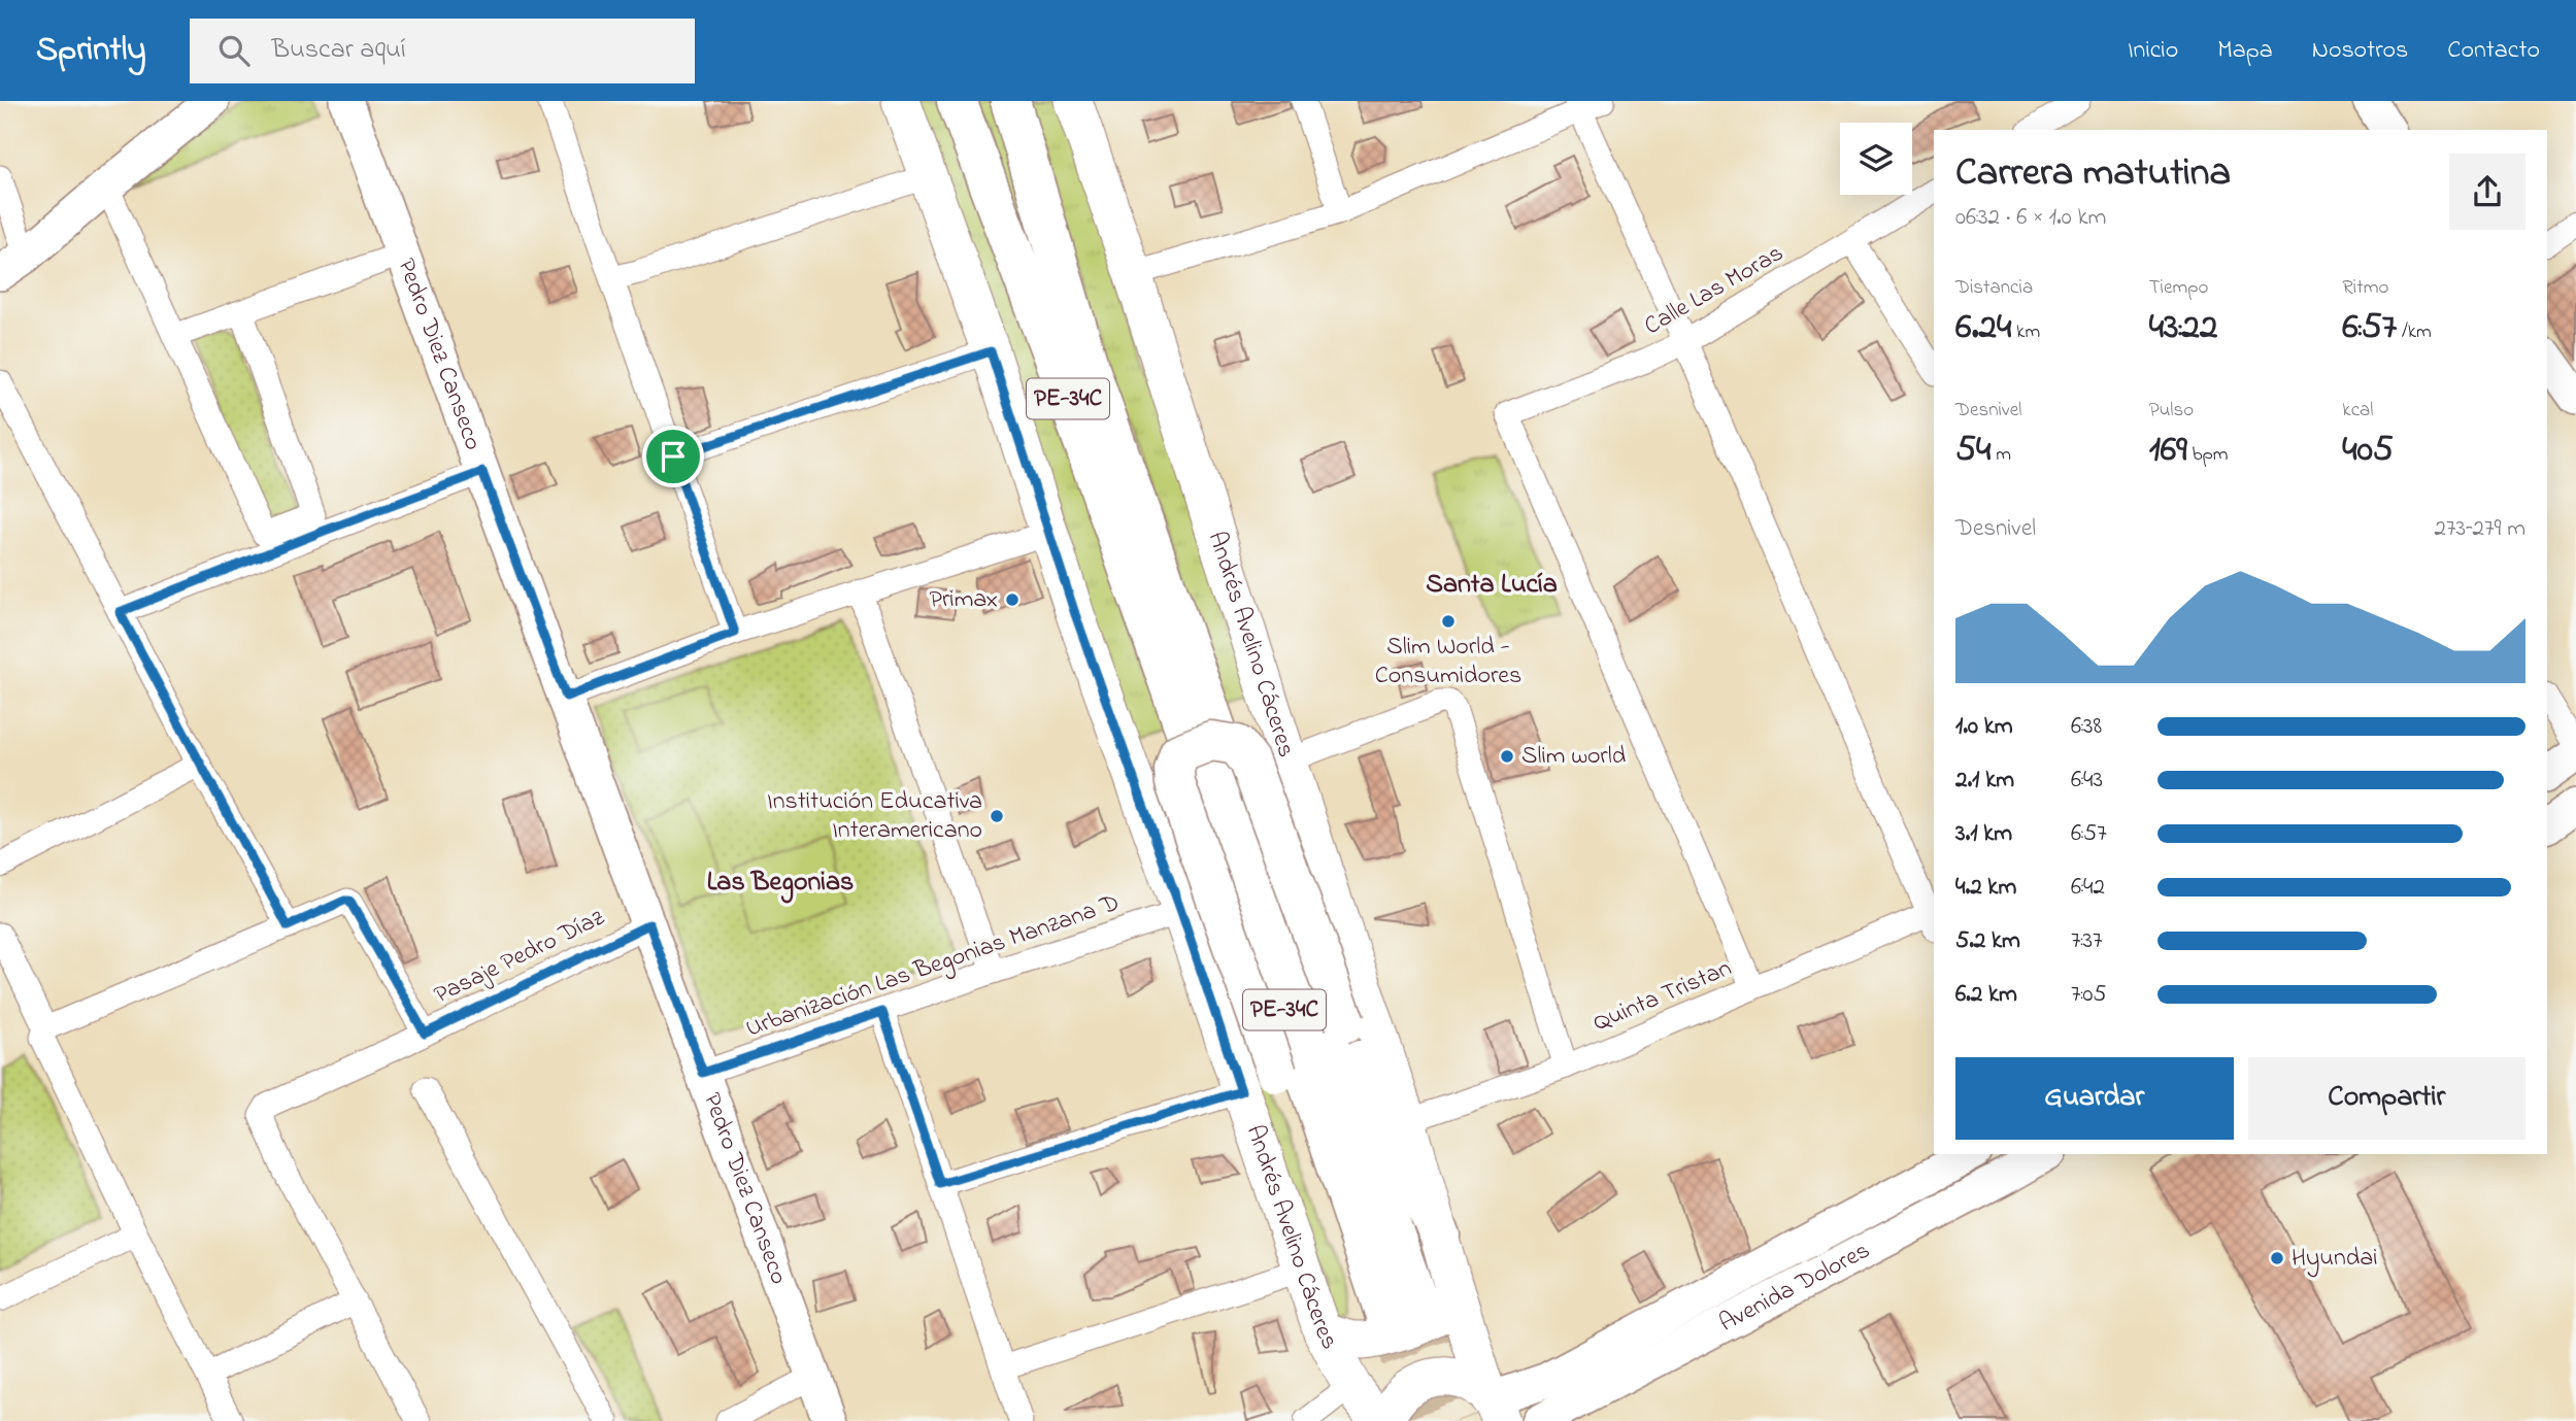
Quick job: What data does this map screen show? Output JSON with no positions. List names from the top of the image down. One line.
{"streets":{"highway":["PE-34C"],"main road":["Andrés Avelino Cáceres"],"street":["Calle Las Moras","Pedro Diez Canseco","Pasaje Pedro Díaz","Urbanización Las Begonias Manzana D","Quinta Tristan","Avenida Dolores"]},"crossings":[["Calle Las Moras","Quinta Tristan"],["Pedro Diez Canseco","Pasaje Pedro Díaz"],["Pedro Diez Canseco","Urbanización Las Begonias Manzana D"],["Andrés Avelino Cáceres","Urbanización Las Begonias Manzana D"],["Andrés Avelino Cáceres","Quinta Tristan"],["Andrés Avelino Cáceres","Avenida Dolores"]],"districts":["Santa Lucía","Las Begonias"],"places":["Primax","Slim World - Consumidores","Slim world","Institución Educativa Interamericano","Hyundai"],"page":{"header":"Sprintly","search":"Buscar aquí","nav":["Inicio","Mapa","Nosotros","Contacto"],"heading":["Carrera matutina","06:32 · 6 × 1.0 km"],"stats":[["Distancia","6.24 km"],["Tiempo","43:22"],["Ritmo","6:57 /km"],["Desnivel","54 m"],["Pulso","169 bpm"],["kcal","405"]],"chart":["Desnivel","273–279 m"],"list":[{"name":"1.0 km","note":"6:38"},{"name":"2.1 km","note":"6:43"},{"name":"3.1 km","note":"6:57"},{"name":"4.2 km","note":"6:42"},{"name":"5.2 km","note":"7:37"},{"name":"6.2 km","note":"7:05"}],"buttons":["Guardar","Compartir"]}}
